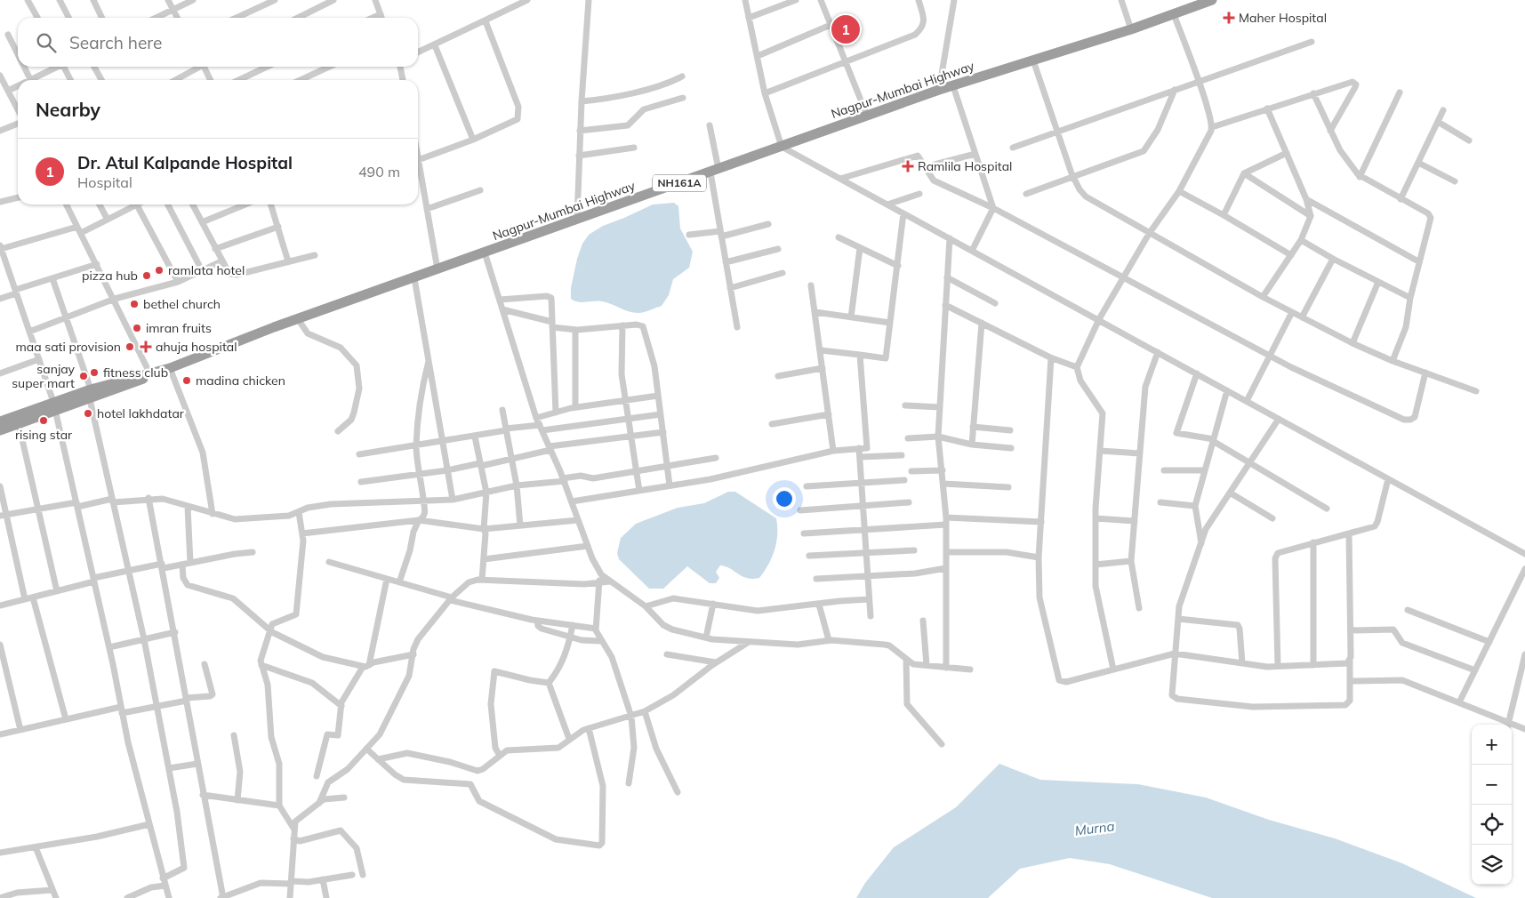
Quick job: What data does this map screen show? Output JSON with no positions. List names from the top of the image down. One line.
{"streets":{"highway":["Nagpur-Mumbai Highway","NH161A"]},"crossings":[["Nagpur-Mumbai Highway","NH161A"]],"water":["Murna"],"places":{"health":["Maher Hospital","Ramlila Hospital","ahuja hospital"],"other":["ramlata hotel","pizza hub","bethel church","imran fruits","maa sati provision","fitness club","sanjay super mart","madina chicken","hotel lakhdatar","rising star"]},"page":{"pins":"1","search":"Search here","heading":"Nearby","list":[{"mark":"1","name":"Dr. Atul Kalpande Hospital","note":"Hospital","value":"490 m"}],"map_buttons":["+","−"]}}
